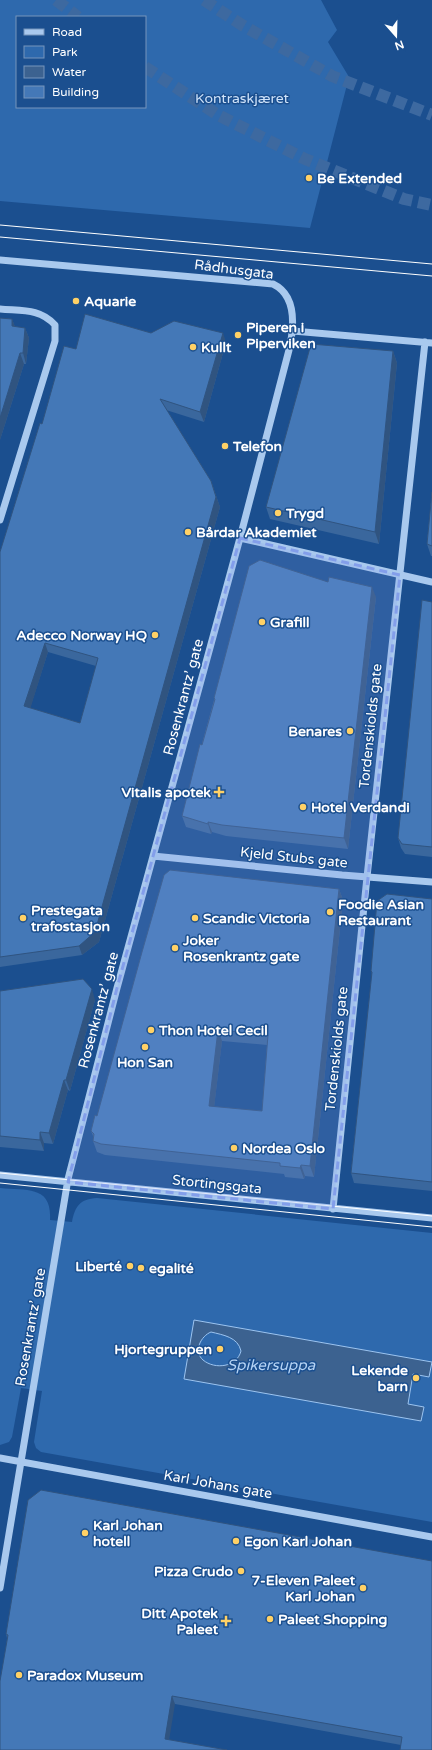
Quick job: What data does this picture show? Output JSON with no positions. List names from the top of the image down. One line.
{"streets":{"street":["Rådhusgata","Rosenkrantz’ gate","Tordenskiolds gate","Kjeld Stubs gate","Stortingsgata","Karl Johans gate"]},"crossings":[["Rådhusgata","Rosenkrantz’ gate"],["Rosenkrantz’ gate","Kjeld Stubs gate"],["Rosenkrantz’ gate","Stortingsgata"],["Rosenkrantz’ gate","Karl Johans gate"],["Tordenskiolds gate","Kjeld Stubs gate"],["Tordenskiolds gate","Stortingsgata"]],"water":["Spikersuppa"],"parks":["Kontraskjæret"],"places":{"other":["Be Extended","Aquarie","Piperen i Piperviken","Kullt","Telefon","Trygd","Bårdar Akademiet","Grafill","Adecco Norway HQ","Benares","Hotel Verdandi","Foodie Asian Restaurant","Prestegata trafostasjon","Scandic Victoria","Joker Rosenkrantz gate","Thon Hotel Cecil","Hon San","Nordea Oslo","Liberté","egalité","Hjortegruppen","Lekende barn","Karl Johan hotell","Egon Karl Johan","Pizza Crudo","7-Eleven Paleet Karl Johan","Paleet Shopping","Paradox Museum"],"health":["Vitalis apotek","Ditt Apotek Paleet"]},"legend":["Road","Park","Water","Building"],"north":"bottom"}
